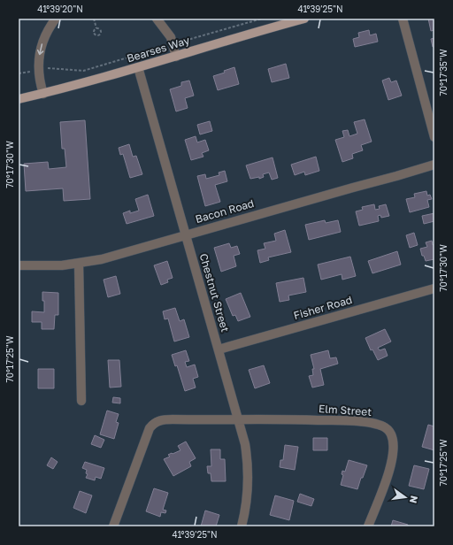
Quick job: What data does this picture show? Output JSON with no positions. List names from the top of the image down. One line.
{"streets":{"main road":["Bearses Way"],"street":["Bacon Road","Chestnut Street","Fisher Road","Elm Street"]},"crossings":[["Bearses Way","Chestnut Street"],["Bacon Road","Chestnut Street"],["Chestnut Street","Fisher Road"],["Chestnut Street","Elm Street"]],"north":"right","coordinates":["41°39'20\"N","41°39'25\"N","70°17'35\"W","70°17'30\"W","70°17'25\"W"]}
